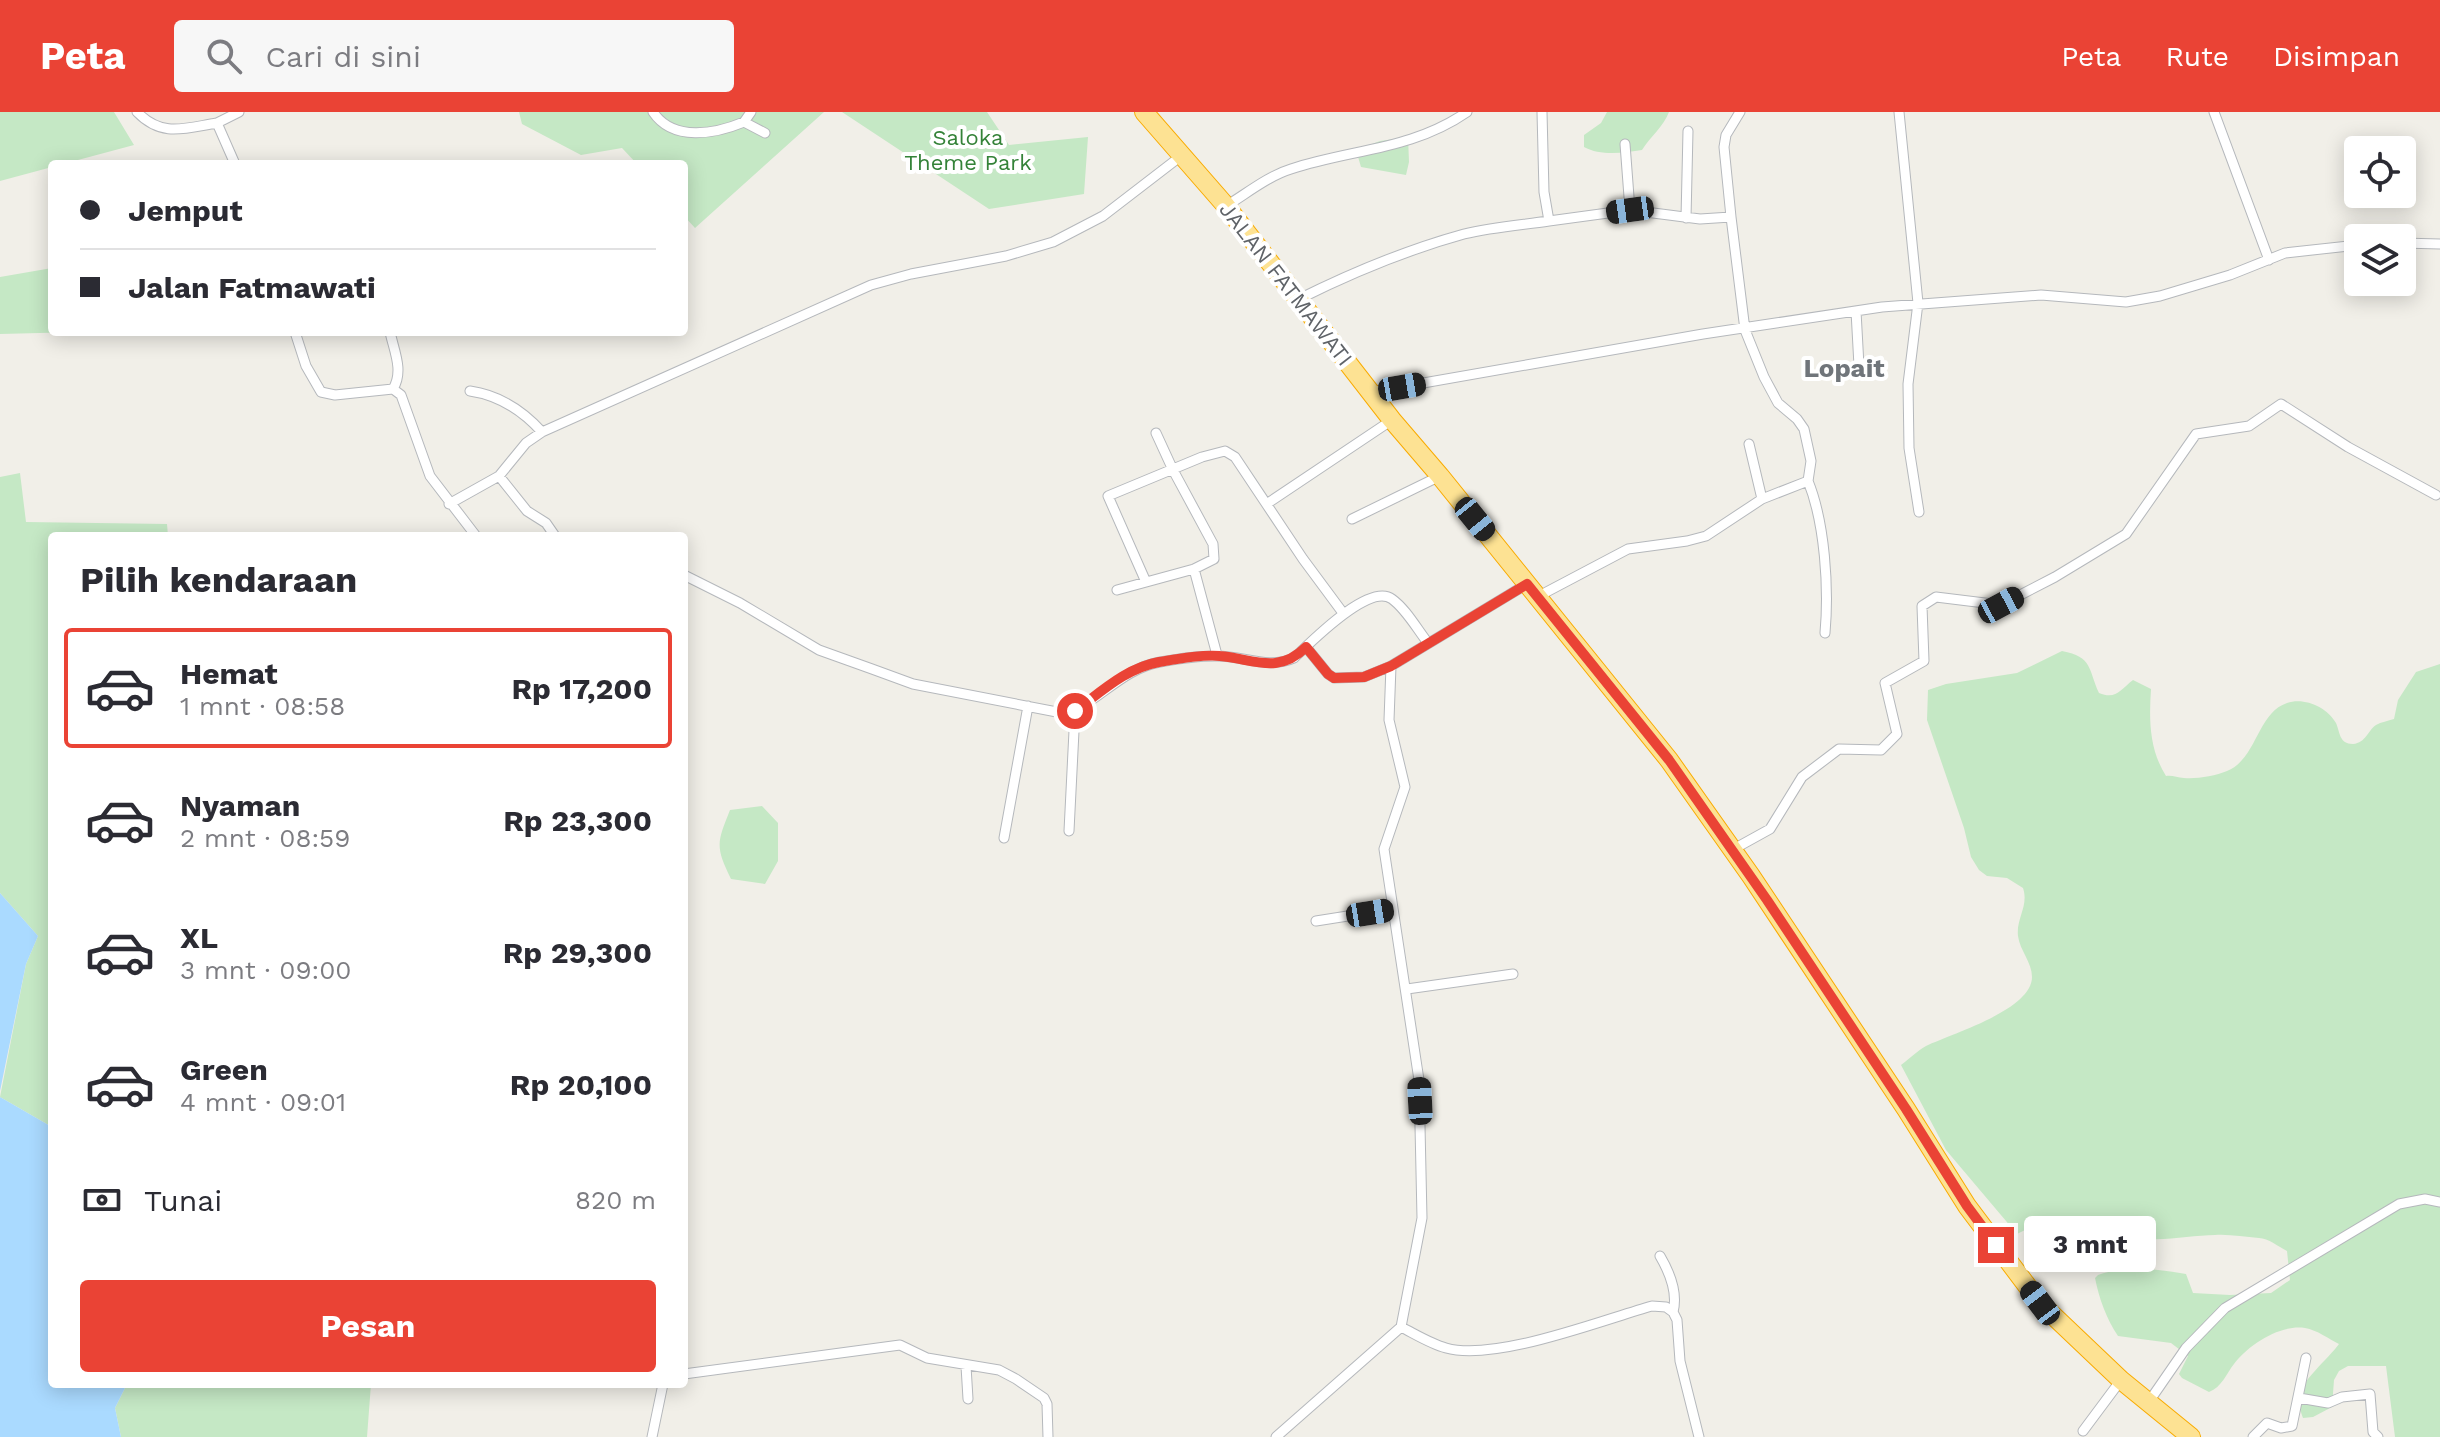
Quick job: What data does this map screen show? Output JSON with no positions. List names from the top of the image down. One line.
{"streets":{"highway":["JALAN FATMAWATI"]},"districts":["Lopait"],"parks":["Saloka Theme Park"],"page":{"header":"Peta","search":"Cari di sini","nav":["Peta","Rute","Disimpan"],"banner":["Jemput","Jalan Fatmawati"],"heading":"Pilih kendaraan","list":[{"name":"Hemat","note":"1 mnt · 08:58","value":"Rp 17,200"},{"name":"Nyaman","note":"2 mnt · 08:59","value":"Rp 23,300"},{"name":"XL","note":"3 mnt · 09:00","value":"Rp 29,300"},{"name":"Green","note":"4 mnt · 09:01","value":"Rp 20,100"}],"pay":["Tunai","820 m"],"bubble":"3 mnt","buttons":"Pesan"}}
